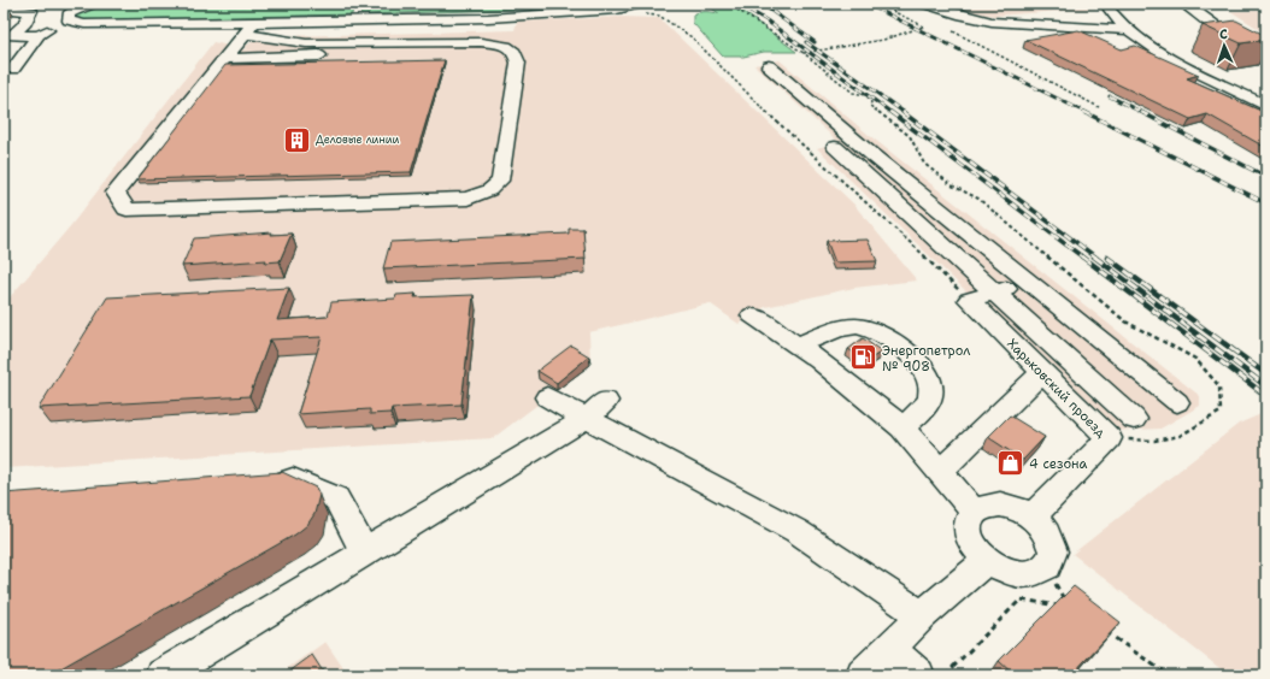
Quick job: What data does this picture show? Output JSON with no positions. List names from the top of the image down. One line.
{"streets":{"street":["Харьковский проезд"]},"places":{"building":["Деловые линии"],"fuel station":["Энергопетрол № 908"],"shop":["4 сезона"]},"north":"top"}
